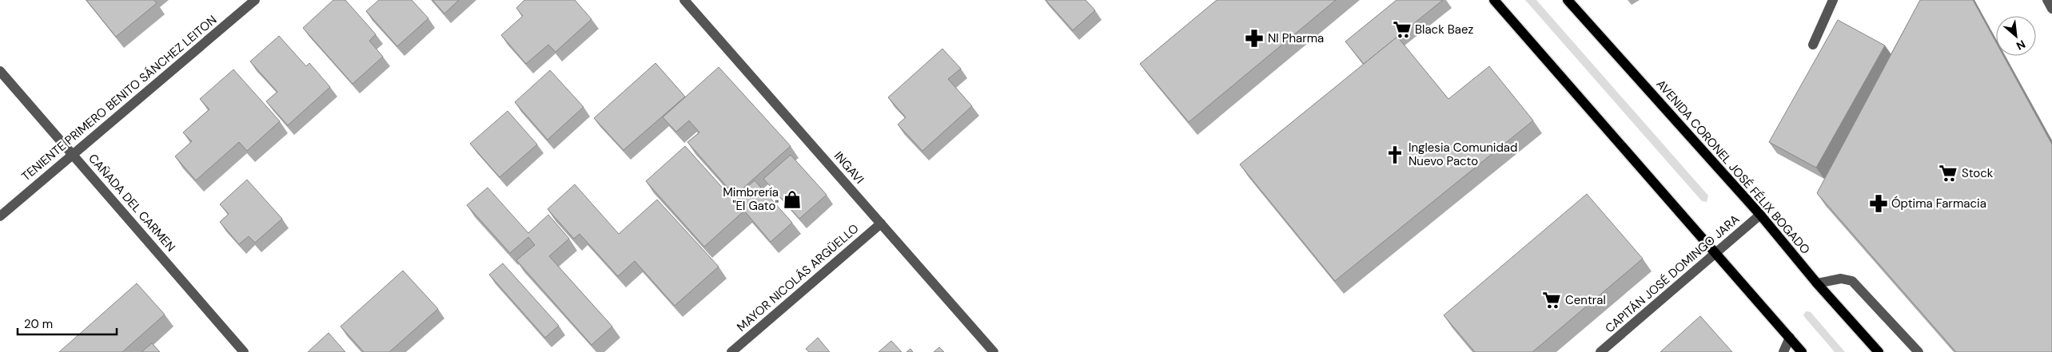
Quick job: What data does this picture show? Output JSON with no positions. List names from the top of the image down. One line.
{"streets":{"main road":["AVENIDA CORONEL JOSÉ FÉLIX BOGADO"],"street":["TENIENTE PRIMERO BENITO SÁNCHEZ LEITON","INGAVI","CAÑADA DEL CARMEN","CAPITÁN JOSÉ DOMINGO JARA","MAYOR NICOLÁS ARGÜELLO"]},"crossings":[["TENIENTE PRIMERO BENITO SÁNCHEZ LEITON","CAÑADA DEL CARMEN"],["AVENIDA CORONEL JOSÉ FÉLIX BOGADO","CAPITÁN JOSÉ DOMINGO JARA"],["INGAVI","MAYOR NICOLÁS ARGÜELLO"]],"places":{"supermarket":["Black Baez","Stock","Central"],"pharmacy":["Nl Pharma","Óptima Farmacia"],"church":["Inglesia Comunidad Nuevo Pacto"],"shop":["Mimbrería \"El Gato\""]},"scale_bar":"20 m","north":"bottom right"}
